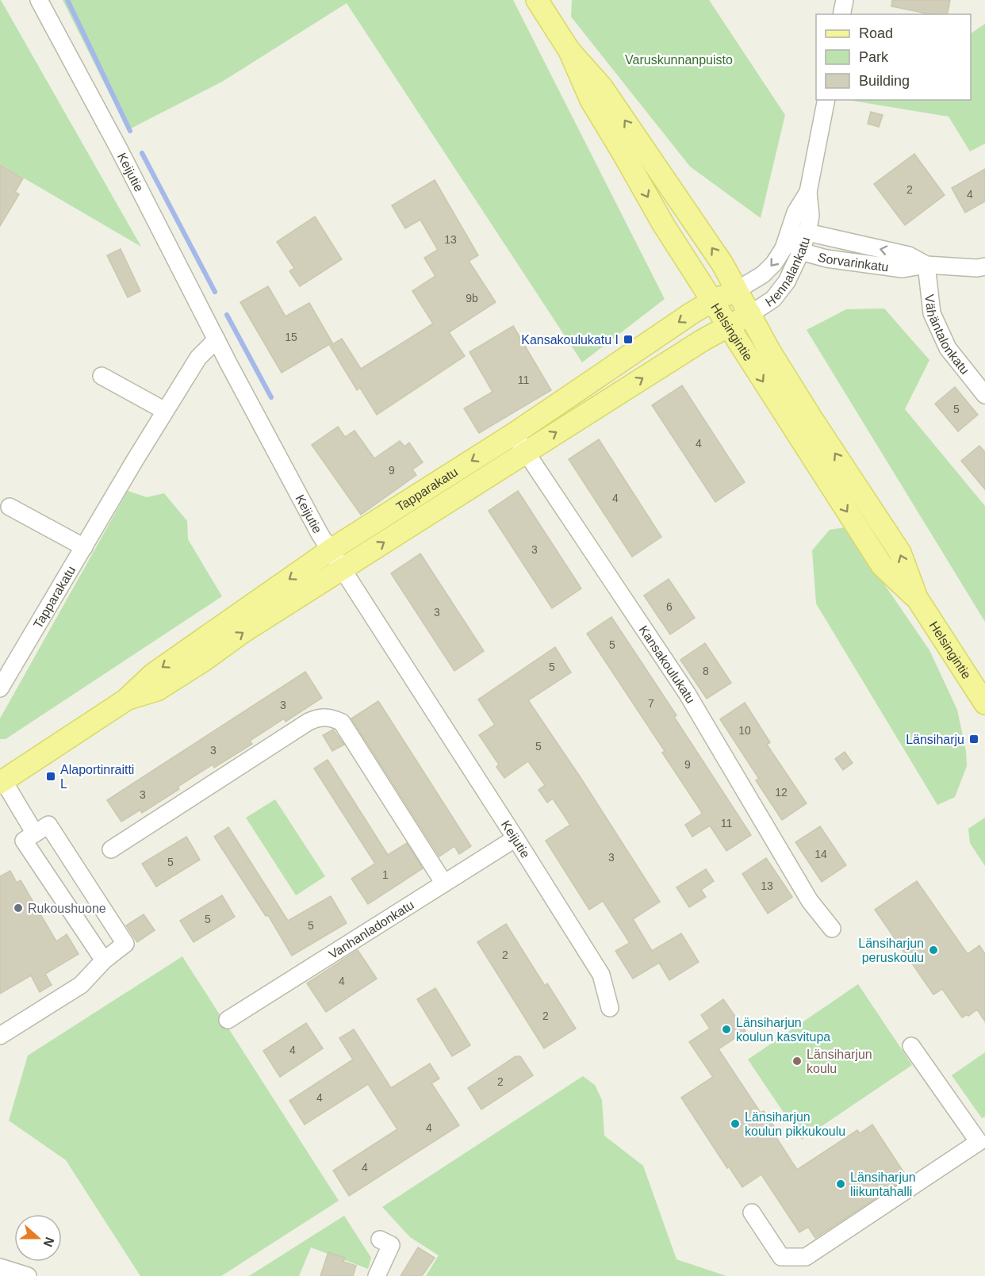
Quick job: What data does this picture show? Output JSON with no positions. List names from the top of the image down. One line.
{"streets":{"main road":["Hennalankatu","Helsingintie","Tapparakatu"],"street":["Keijutie","Sorvarinkatu","Vähäntalonkatu","Kansakoulukatu","Vanhanladonkatu"]},"crossings":[["Keijutie","Tapparakatu"],["Keijutie","Vanhanladonkatu"],["Sorvarinkatu","Hennalankatu"],["Sorvarinkatu","Vähäntalonkatu"],["Hennalankatu","Helsingintie"],["Hennalankatu","Tapparakatu"],["Helsingintie","Tapparakatu"],["Tapparakatu","Kansakoulukatu"]],"parks":["Varuskunnanpuisto"],"places":{"transit":["Kansakoulukatu I","Länsiharju","Alaportinraitti L"],"other":["Rukoushuone","Länsiharjun peruskoulu","Länsiharjun koulun kasvitupa","Länsiharjun koulu","Länsiharjun koulun pikkukoulu","Länsiharjun liikuntahalli"]},"house_numbers":["2","4","13","9b","15","11","5","4","9","4","3","6","3","5","5","8","7","3","10","5","3","9","12","3","11","14","3","5","1","13","5","5","2","4","2","4","2","4","4","4"],"legend":["Road","Park","Building"],"north":"right"}
